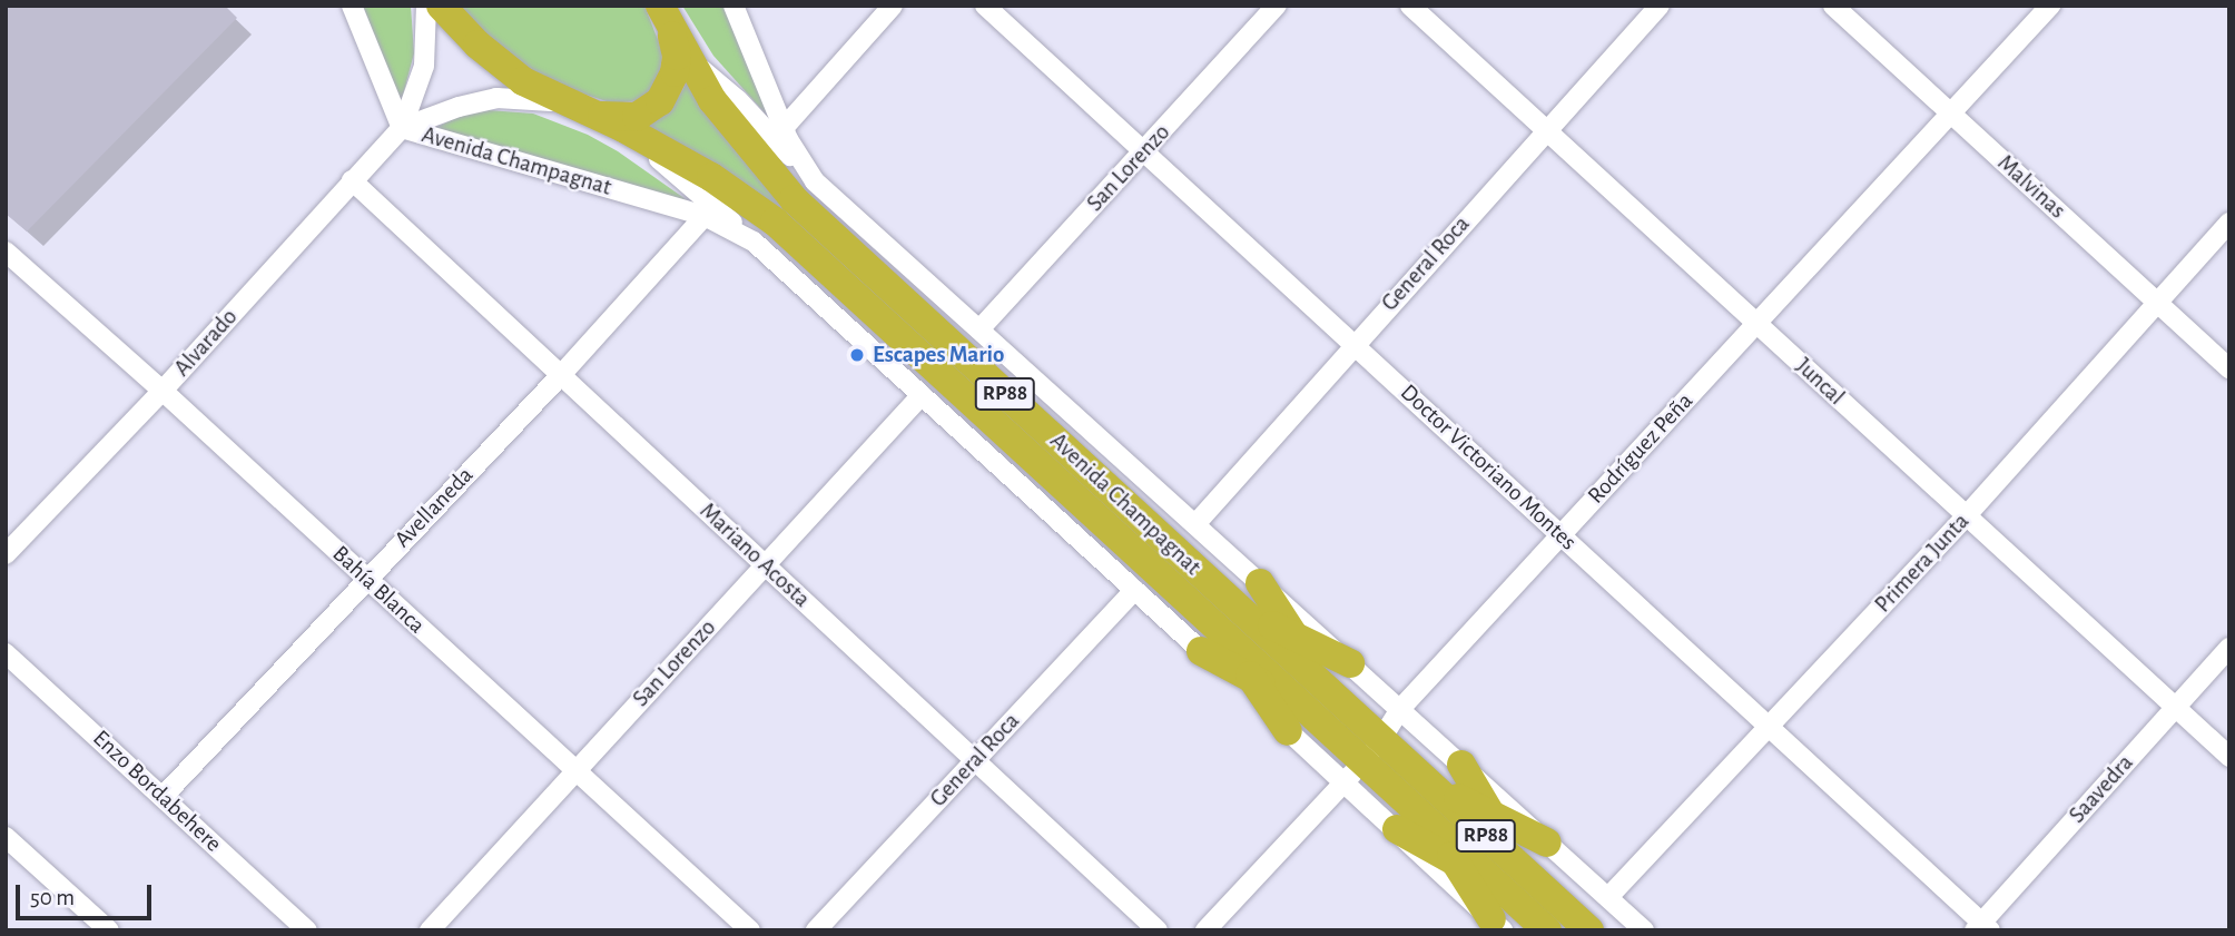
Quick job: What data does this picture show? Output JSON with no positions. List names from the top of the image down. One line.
{"streets":{"highway":["Avenida Champagnat","RP88"],"street":["San Lorenzo","Malvinas","General Roca","Alvarado","Juncal","Rodríguez Peña","Doctor Victoriano Montes","Avellaneda","Mariano Acosta","Primera Junta","Bahía Blanca","Saavedra","Enzo Bordabehere"]},"crossings":[["Avenida Champagnat","San Lorenzo"],["Avenida Champagnat","General Roca"],["Avenida Champagnat","Alvarado"],["Avenida Champagnat","RP88"],["Avenida Champagnat","Rodríguez Peña"],["Avenida Champagnat","Avellaneda"],["Avenida Champagnat","Primera Junta"],["San Lorenzo","Doctor Victoriano Montes"],["San Lorenzo","Mariano Acosta"],["San Lorenzo","Bahía Blanca"],["Malvinas","Rodríguez Peña"],["Malvinas","Primera Junta"],["General Roca","Juncal"],["General Roca","Doctor Victoriano Montes"],["General Roca","Mariano Acosta"],["Alvarado","RP88"],["Alvarado","Mariano Acosta"],["Alvarado","Bahía Blanca"],["Juncal","Rodríguez Peña"],["Juncal","Primera Junta"],["Juncal","Saavedra"],["Rodríguez Peña","Doctor Victoriano Montes"],["Doctor Victoriano Montes","Primera Junta"],["Doctor Victoriano Montes","Saavedra"],["Avellaneda","Mariano Acosta"],["Avellaneda","Bahía Blanca"],["Avellaneda","Enzo Bordabehere"]],"places":["Escapes Mario"],"scale_bar":"50 m"}
